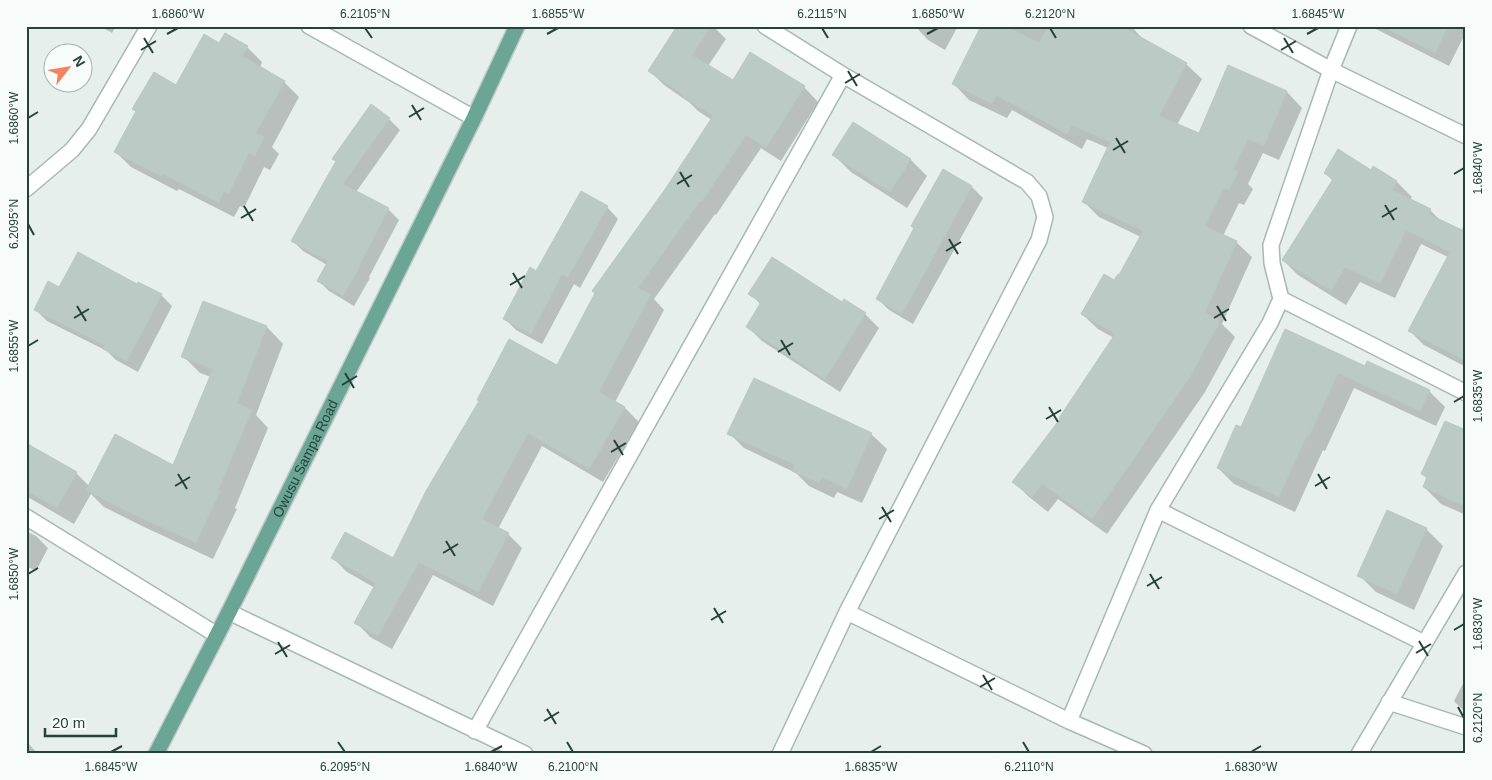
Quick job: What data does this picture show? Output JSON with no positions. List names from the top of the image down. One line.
{"streets":{"main road":["Owusu Sampa Road"]},"scale_bar":"20 m","north":"top right","coordinates":["1.6860°W","6.2105°N","1.6855°W","6.2115°N","1.6850°W","6.2120°N","1.6845°W","1.6840°W","6.2095°N","1.6835°W","1.6830°W","6.2100°N","6.2110°N"]}
